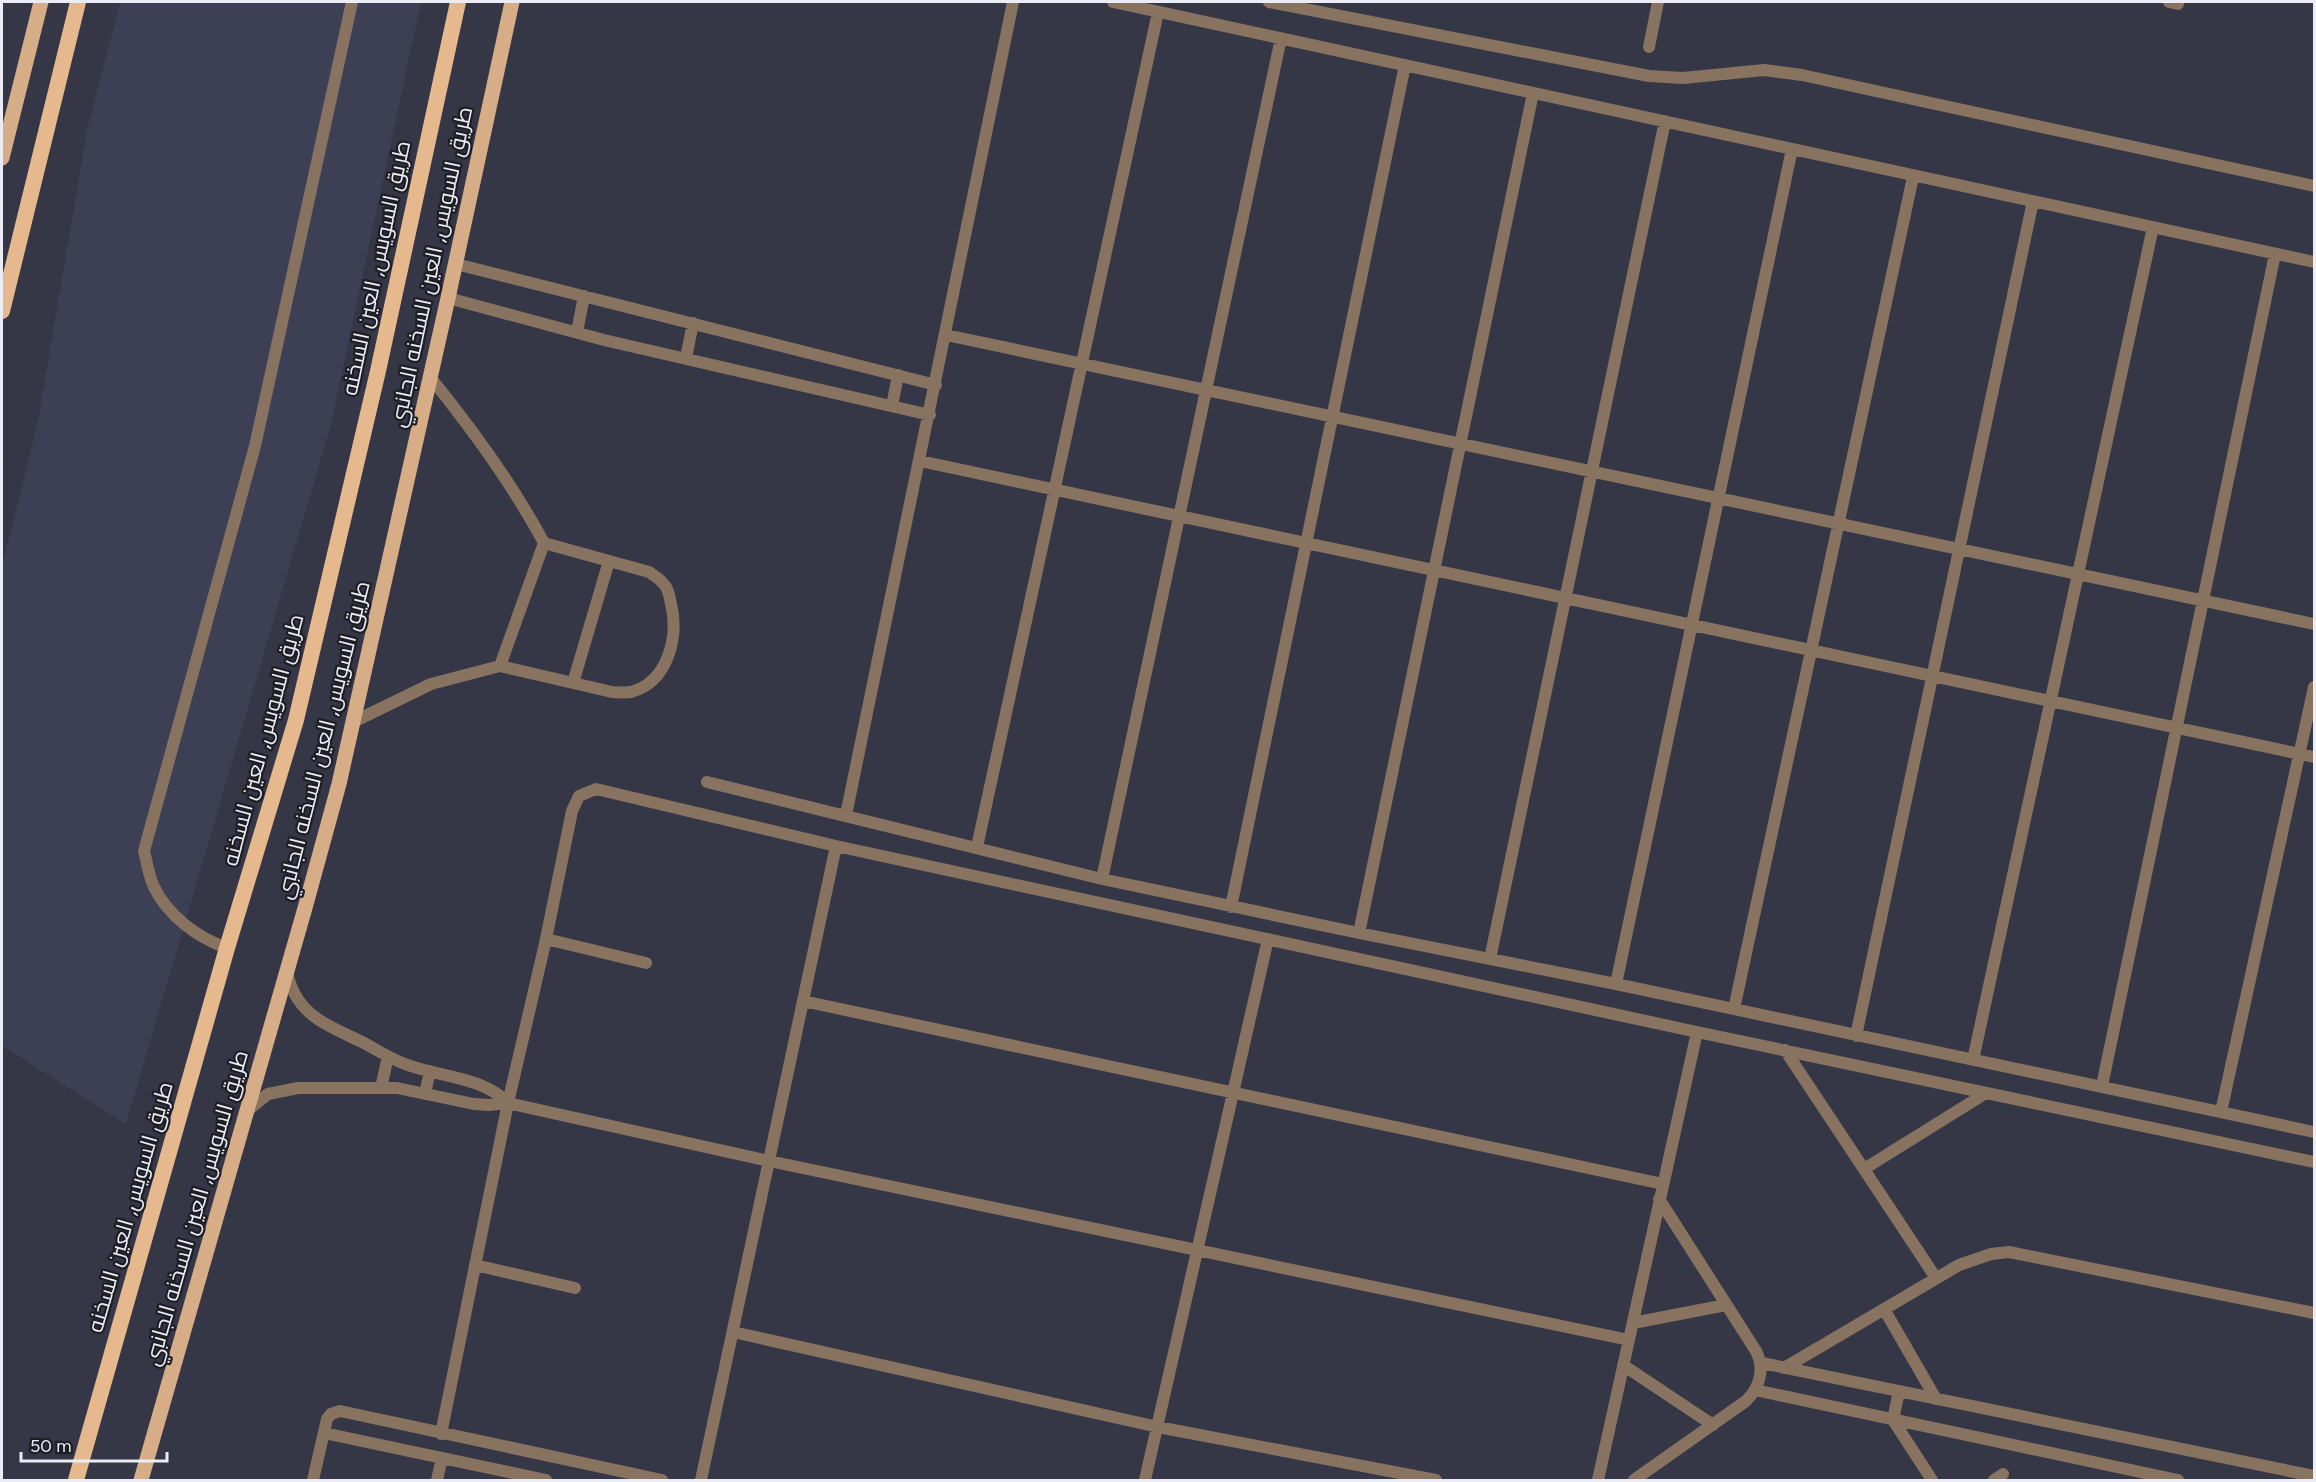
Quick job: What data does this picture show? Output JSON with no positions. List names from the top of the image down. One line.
{"streets":{"highway":["طريق السويس, العين السخنه"],"main road":["طريق السويس, العين السخنه الجانبي"]},"scale_bar":"50 m"}
